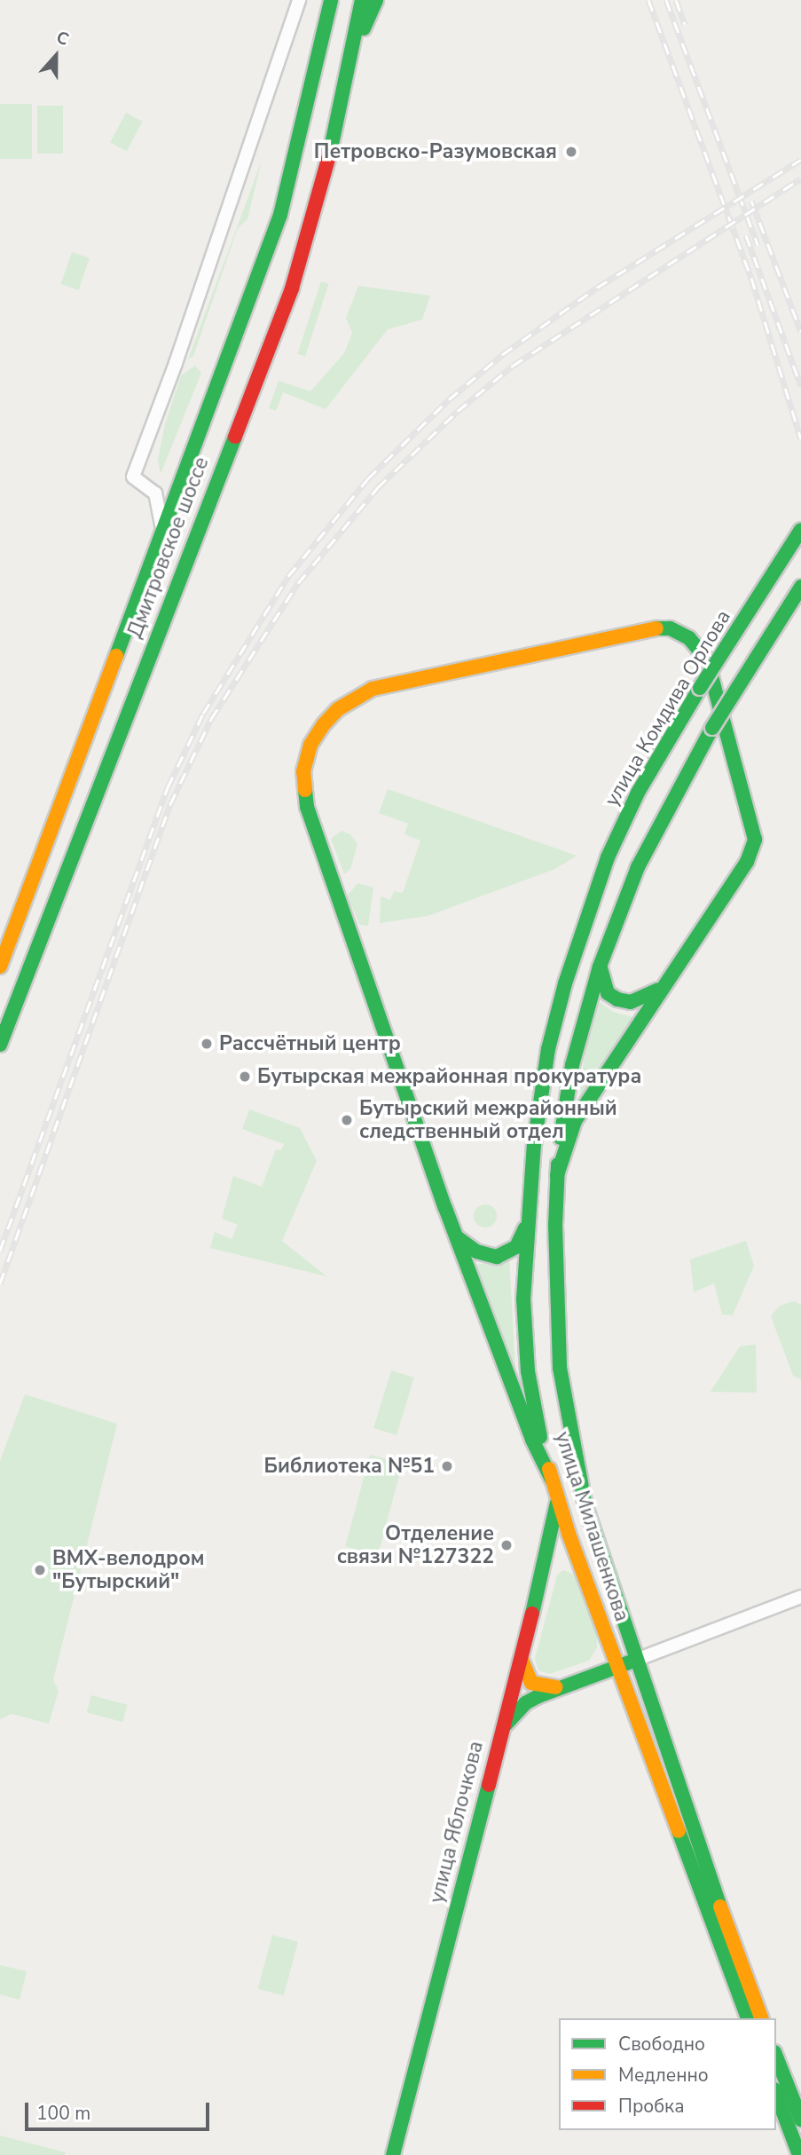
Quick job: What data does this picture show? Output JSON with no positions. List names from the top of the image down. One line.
{"streets":{"main road":["Дмитровское шоссе","улица Комдива Орлова","улица Милашенкова","улица Яблочкова"]},"crossings":[["улица Комдива Орлова","улица Милашенкова"],["улица Милашенкова","улица Яблочкова"]],"places":["Петровско-Разумовская","Рассчётный центр","Бутырская межрайонная прокуратура","Бутырский межрайонный следственный отдел","Библиотека №51","Отделение связи №127322","BMX-велодром \"Бутырский\""],"legend":["Свободно","Медленно","Пробка"],"scale_bar":"100 m","north":"top"}
